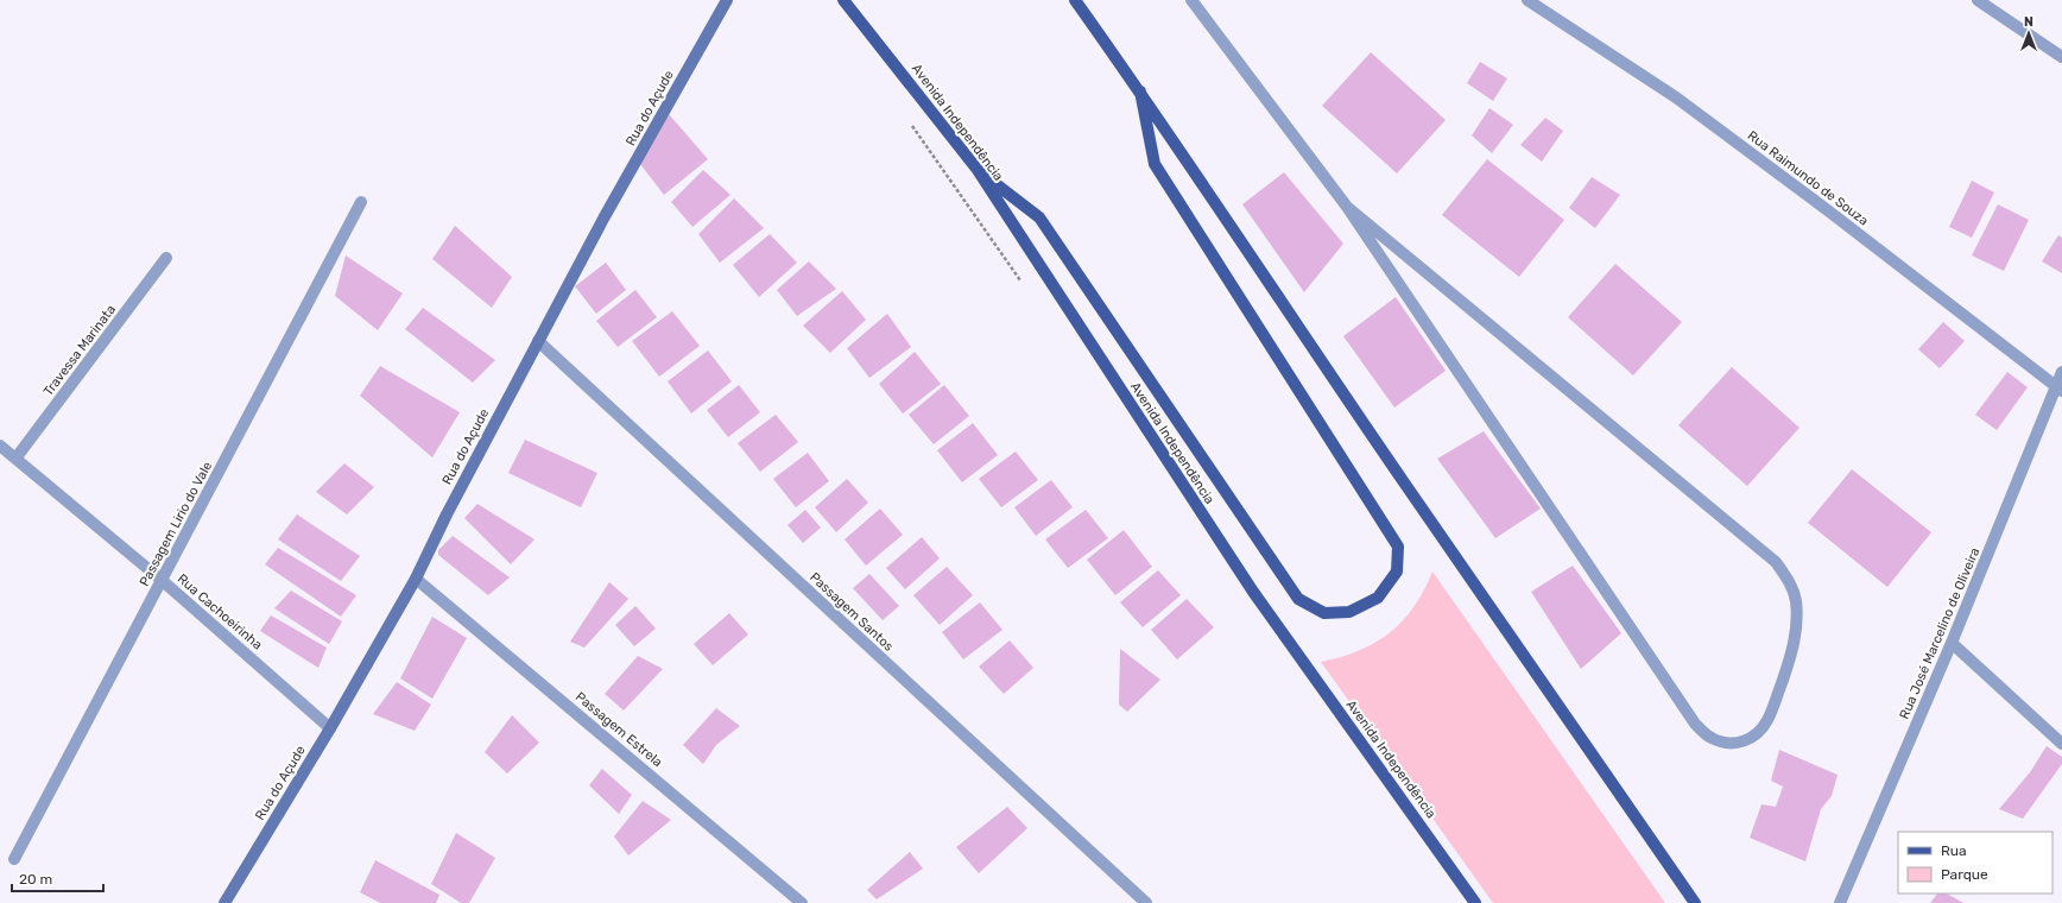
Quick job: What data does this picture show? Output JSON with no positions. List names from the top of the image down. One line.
{"streets":{"main road":["Avenida Independência"],"street":["Rua do Açude","Rua Raimundo de Souza","Travessa Marinata","Passagem Lirio do Vale","Rua Cachoeirinha","Passagem Santos","Rua José Marcelino de Oliveira","Passagem Estrela"]},"crossings":[["Rua do Açude","Rua Cachoeirinha"],["Rua do Açude","Passagem Santos"],["Rua do Açude","Passagem Estrela"],["Rua Raimundo de Souza","Rua José Marcelino de Oliveira"],["Travessa Marinata","Rua Cachoeirinha"],["Passagem Lirio do Vale","Rua Cachoeirinha"]],"legend":["Rua","Parque"],"scale_bar":"20 m","north":"top"}
